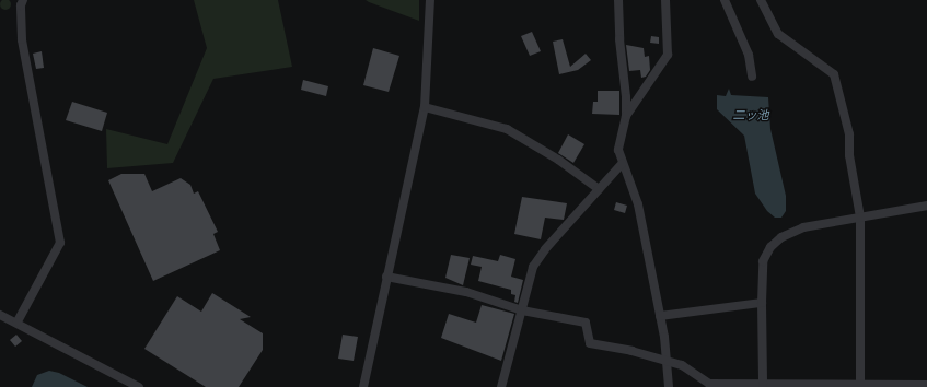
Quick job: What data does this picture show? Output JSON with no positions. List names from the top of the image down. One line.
{"water":["二ッ池"]}
